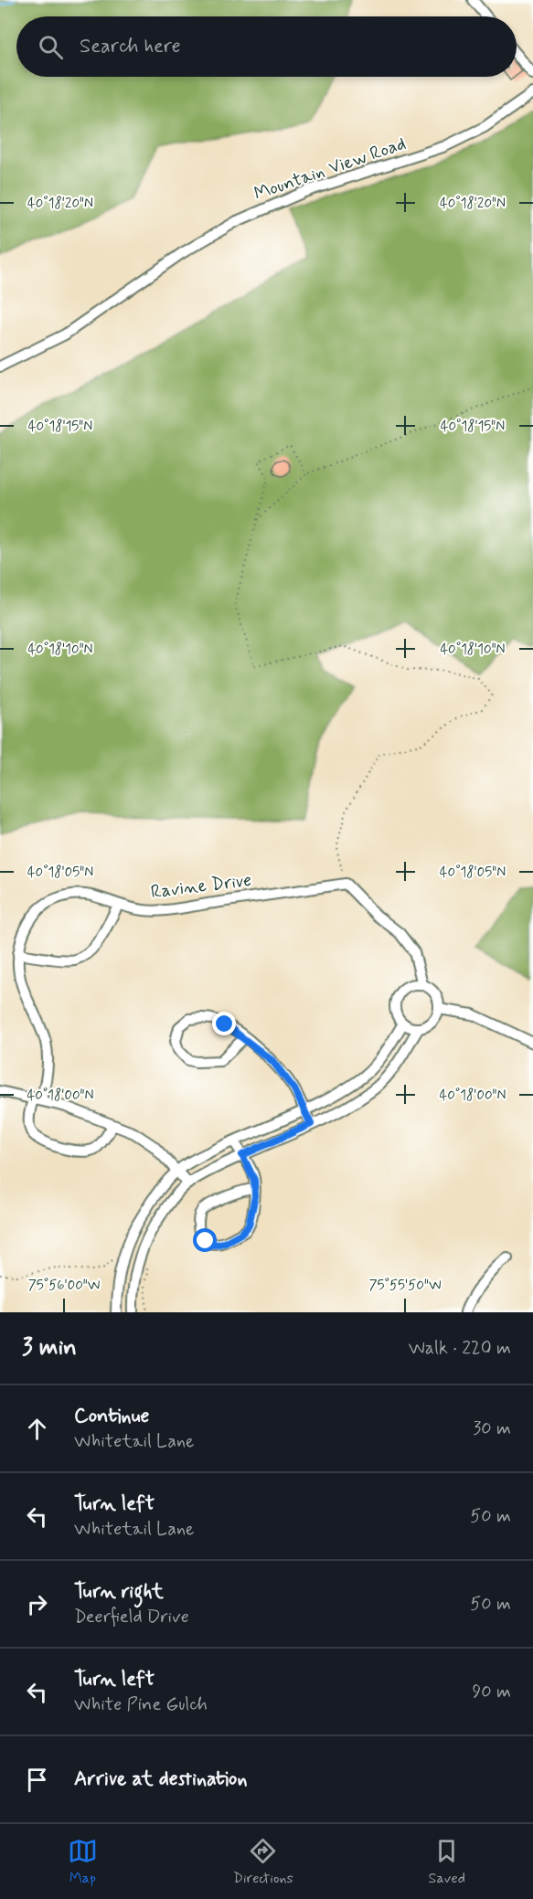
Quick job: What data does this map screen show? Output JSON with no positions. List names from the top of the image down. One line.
{"streets":{"street":["Mountain View Road","Ravine Drive"]},"page":{"search":"Search here","heading":["3 min","Walk · 220 m"],"list":[["Continue","Whitetail Lane","30 m"],["Turn left","Whitetail Lane","50 m"],["Turn right","Deerfield Drive","50 m"],["Turn left","White Pine Gulch","90 m"],"Arrive at destination"],"nav":["Map","Directions","Saved"]},"coordinates":["40°18'20\"N","40°18'15\"N","40°18'10\"N","40°18'05\"N","40°18'00\"N","75°56'00\"W","75°55'50\"W"]}
